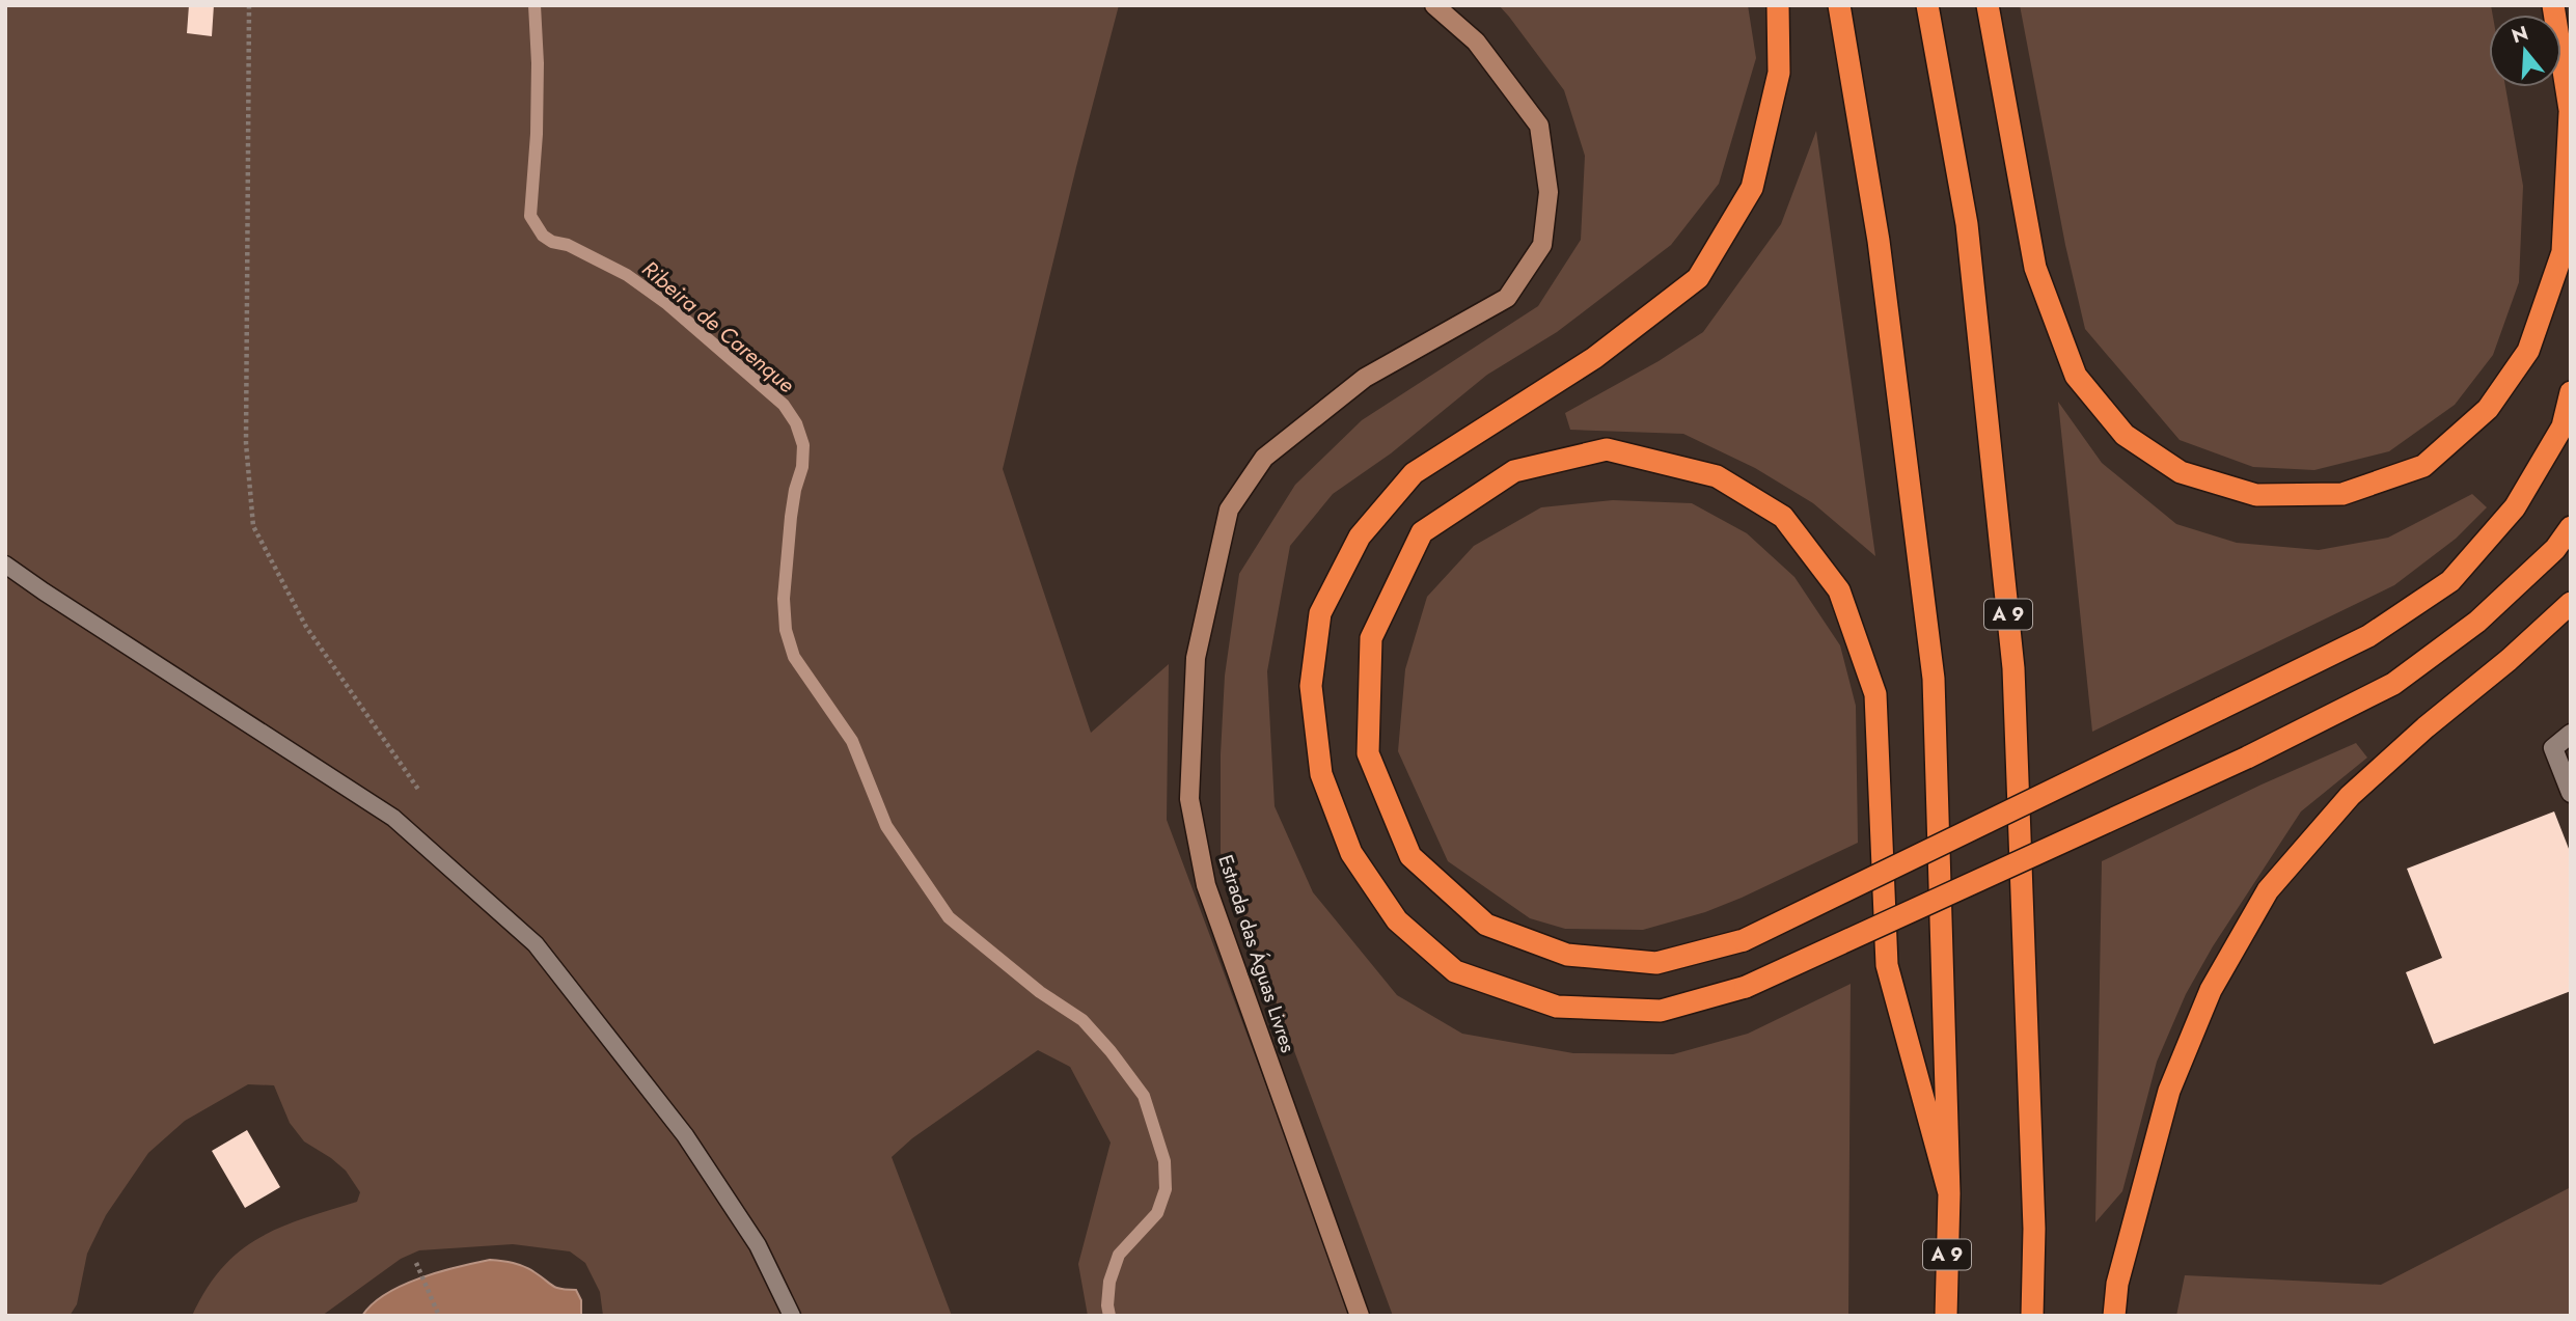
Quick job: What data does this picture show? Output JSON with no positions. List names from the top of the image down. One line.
{"streets":{"highway":["A 9"],"main road":["Estrada das Águas Livres"]},"water":["Ribeira de Carenque"],"north":"top"}
